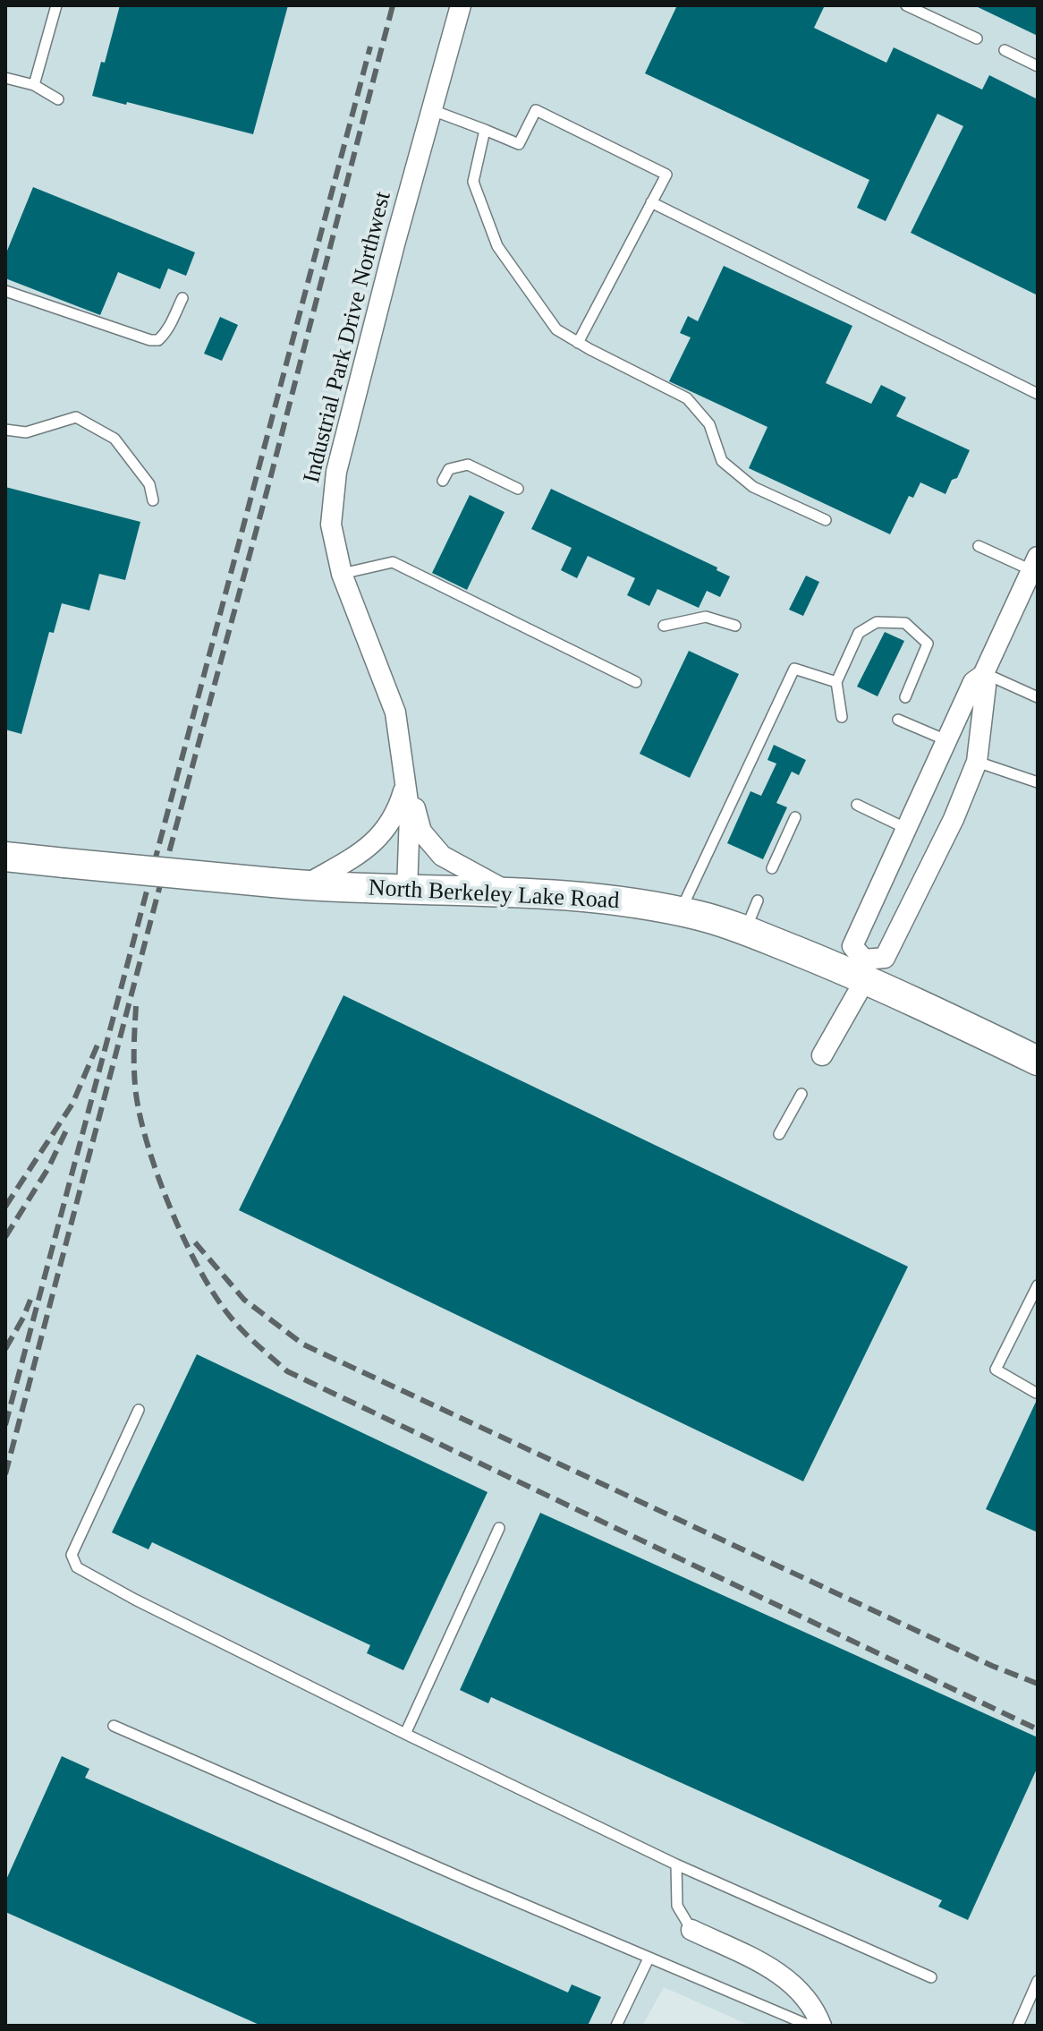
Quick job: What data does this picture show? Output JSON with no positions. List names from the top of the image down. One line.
{"streets":{"street":["Industrial Park Drive Northwest","North Berkeley Lake Road"]},"crossings":[["Industrial Park Drive Northwest","North Berkeley Lake Road"]]}
